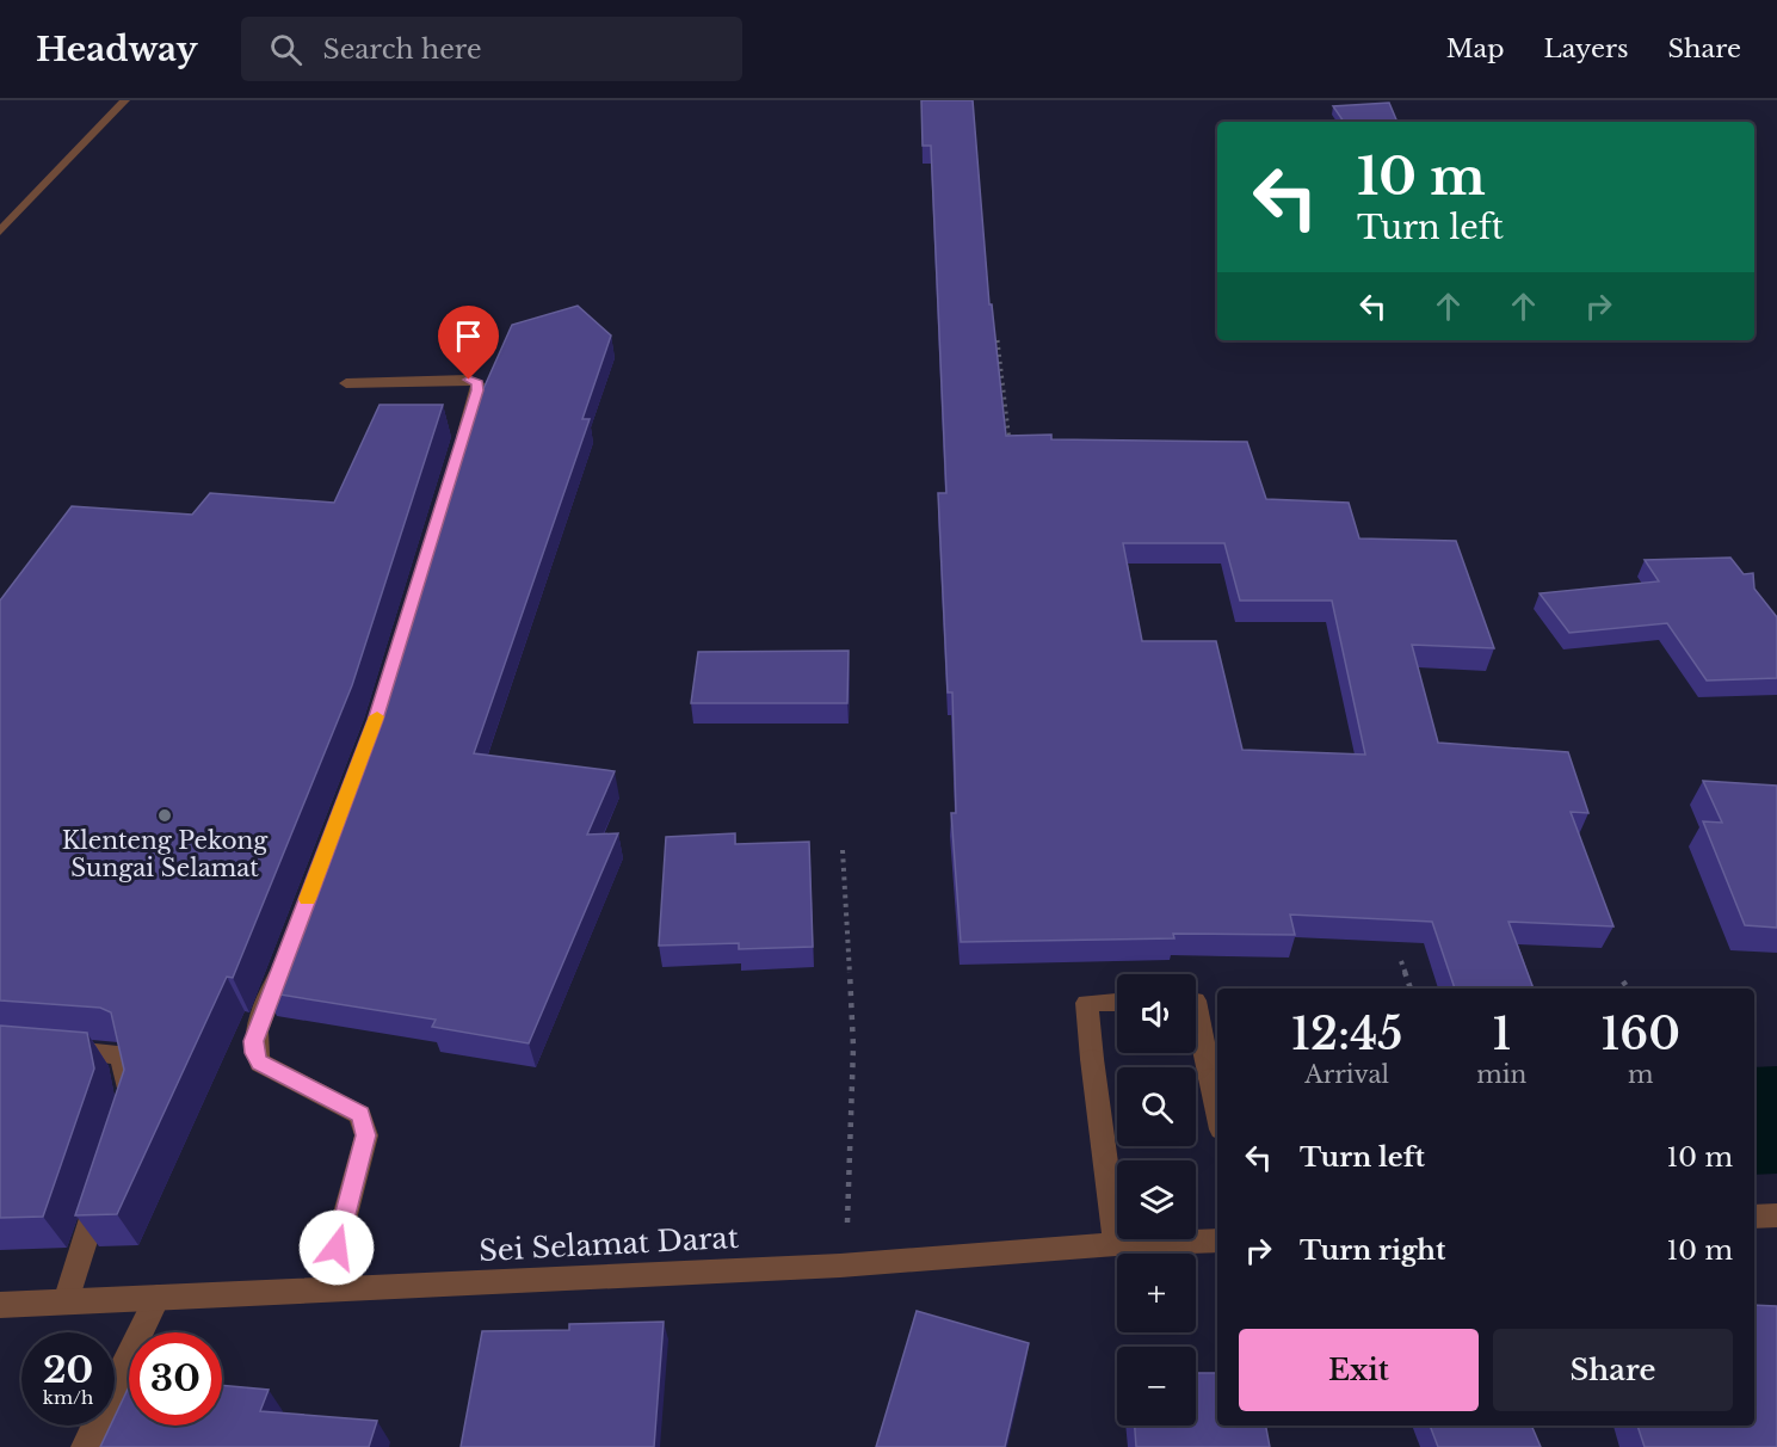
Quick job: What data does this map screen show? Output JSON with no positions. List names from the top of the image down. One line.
{"streets":{"street":["Sei Selamat Darat"]},"places":["Klenteng Pekong Sungai Selamat"],"page":{"header":"Headway","search":"Search here","nav":["Map","Layers","Share"],"turn":["10 m","Turn left"],"map_buttons":["+","−"],"eta":["12:45","Arrival","1","min","160","m"],"list":[{"name":"Turn left","value":"10 m"},{"name":"Turn right","value":"10 m"}],"buttons":["Exit","Share"],"speed":"20 km/h","limit":"30"}}
